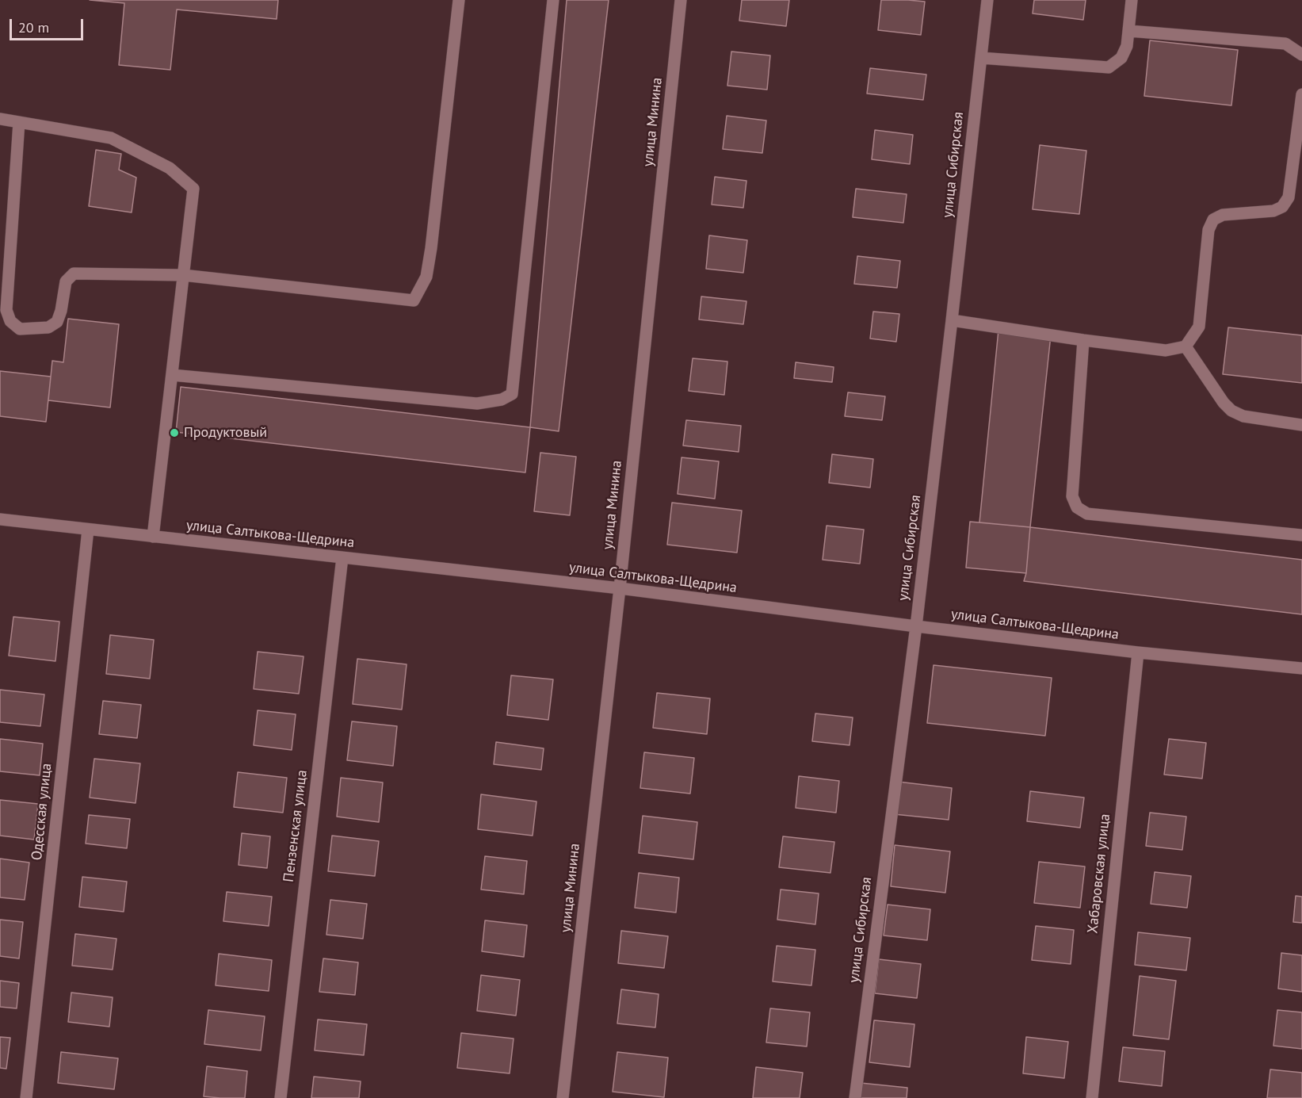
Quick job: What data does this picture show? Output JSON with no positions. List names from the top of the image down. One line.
{"streets":{"street":["улица Минина","улица Сибирская","улица Салтыкова-Щедрина","Одесская улица","Пензенская улица","Хабаровская улица"]},"crossings":[["улица Минина","улица Салтыкова-Щедрина"],["улица Сибирская","улица Салтыкова-Щедрина"],["улица Салтыкова-Щедрина","Одесская улица"],["улица Салтыкова-Щедрина","Пензенская улица"],["улица Салтыкова-Щедрина","Хабаровская улица"]],"places":["Продуктовый"],"scale_bar":"20 m"}
